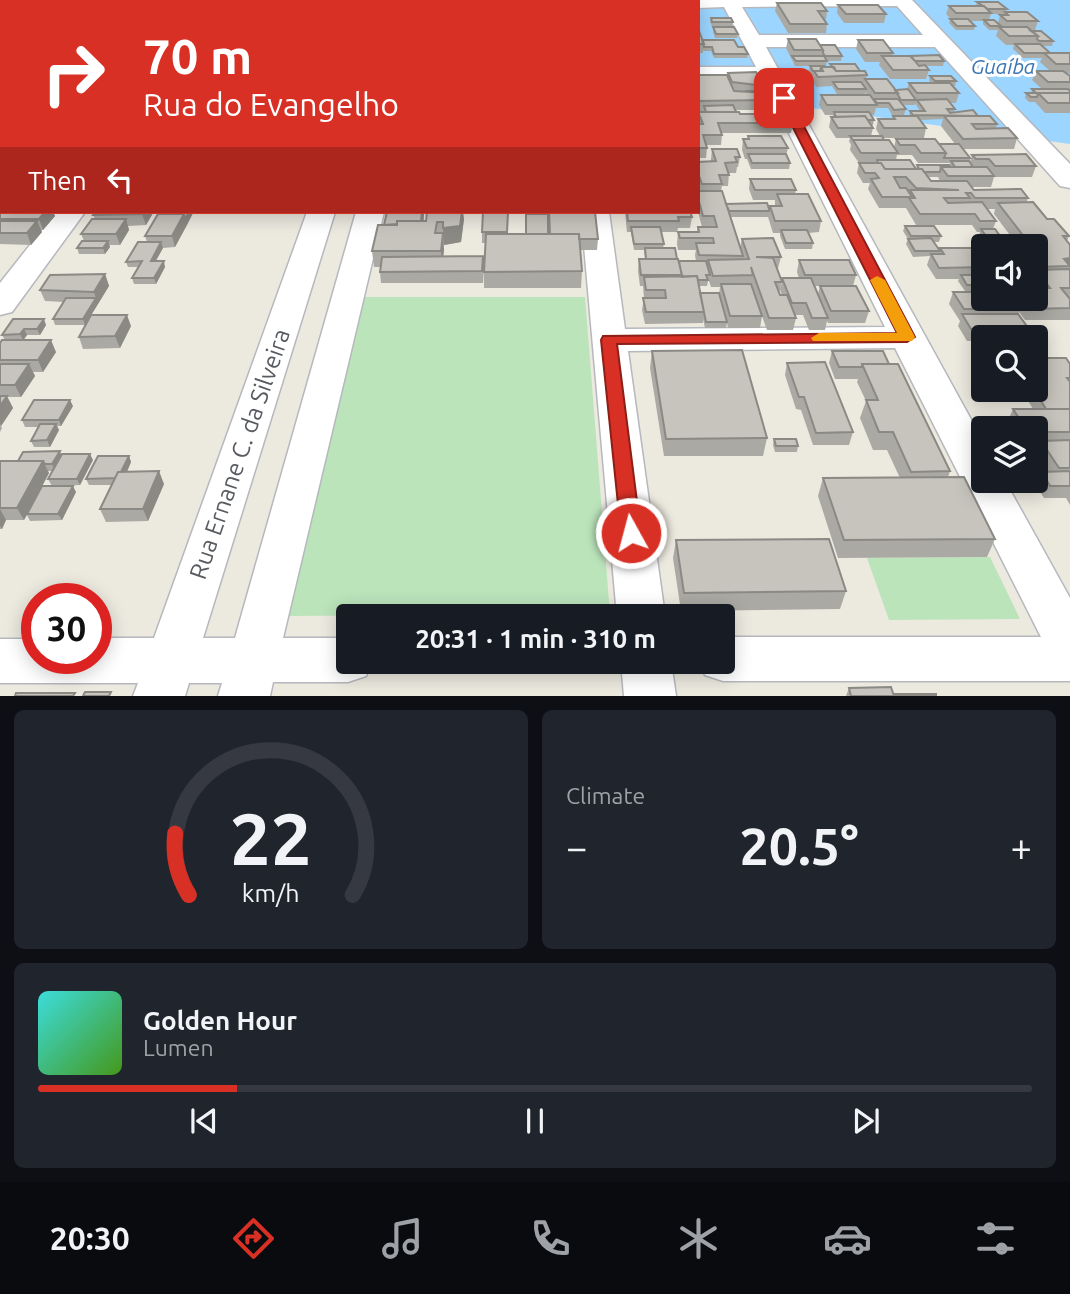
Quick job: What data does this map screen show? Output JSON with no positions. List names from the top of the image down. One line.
{"streets":{"street":["Rua Ernane C. da Silveira"]},"water":["Guaíba"],"page":{"turn":["70 m","Rua do Evangelho"],"then":"Then","limit":"30","trip":"20:31 · 1 min · 310 m","tile":"Climate","heat":["−","20.5°","+"],"song":["Golden Hour","Lumen"],"tabs":"20:30","gauge":["22","km/h"]}}
